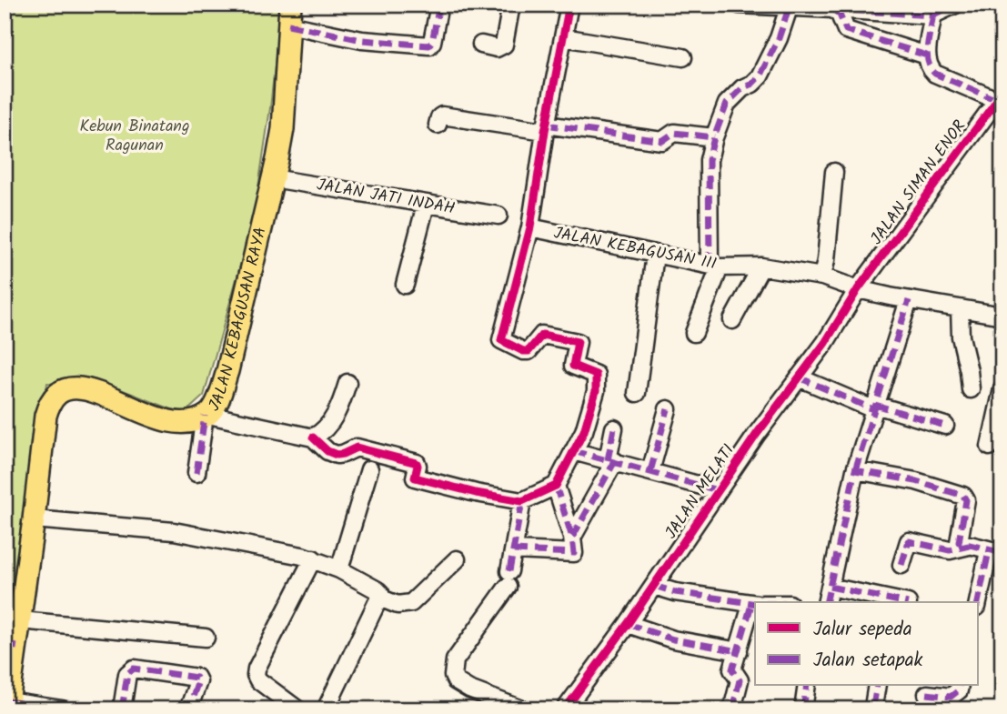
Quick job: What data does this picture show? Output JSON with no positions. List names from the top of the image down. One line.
{"streets":{"main road":["JALAN KEBAGUSAN RAYA"],"street":["JALAN SIMAN ENOR","JALAN JATI INDAH","JALAN KEBAGUSAN III","JALAN MELATI"]},"crossings":[["JALAN SIMAN ENOR","JALAN KEBAGUSAN III"],["JALAN SIMAN ENOR","JALAN MELATI"],["JALAN JATI INDAH","JALAN KEBAGUSAN RAYA"],["JALAN KEBAGUSAN III","JALAN MELATI"]],"parks":["Kebun Binatang Ragunan"],"legend":["Jalur sepeda","Jalan setapak"]}
